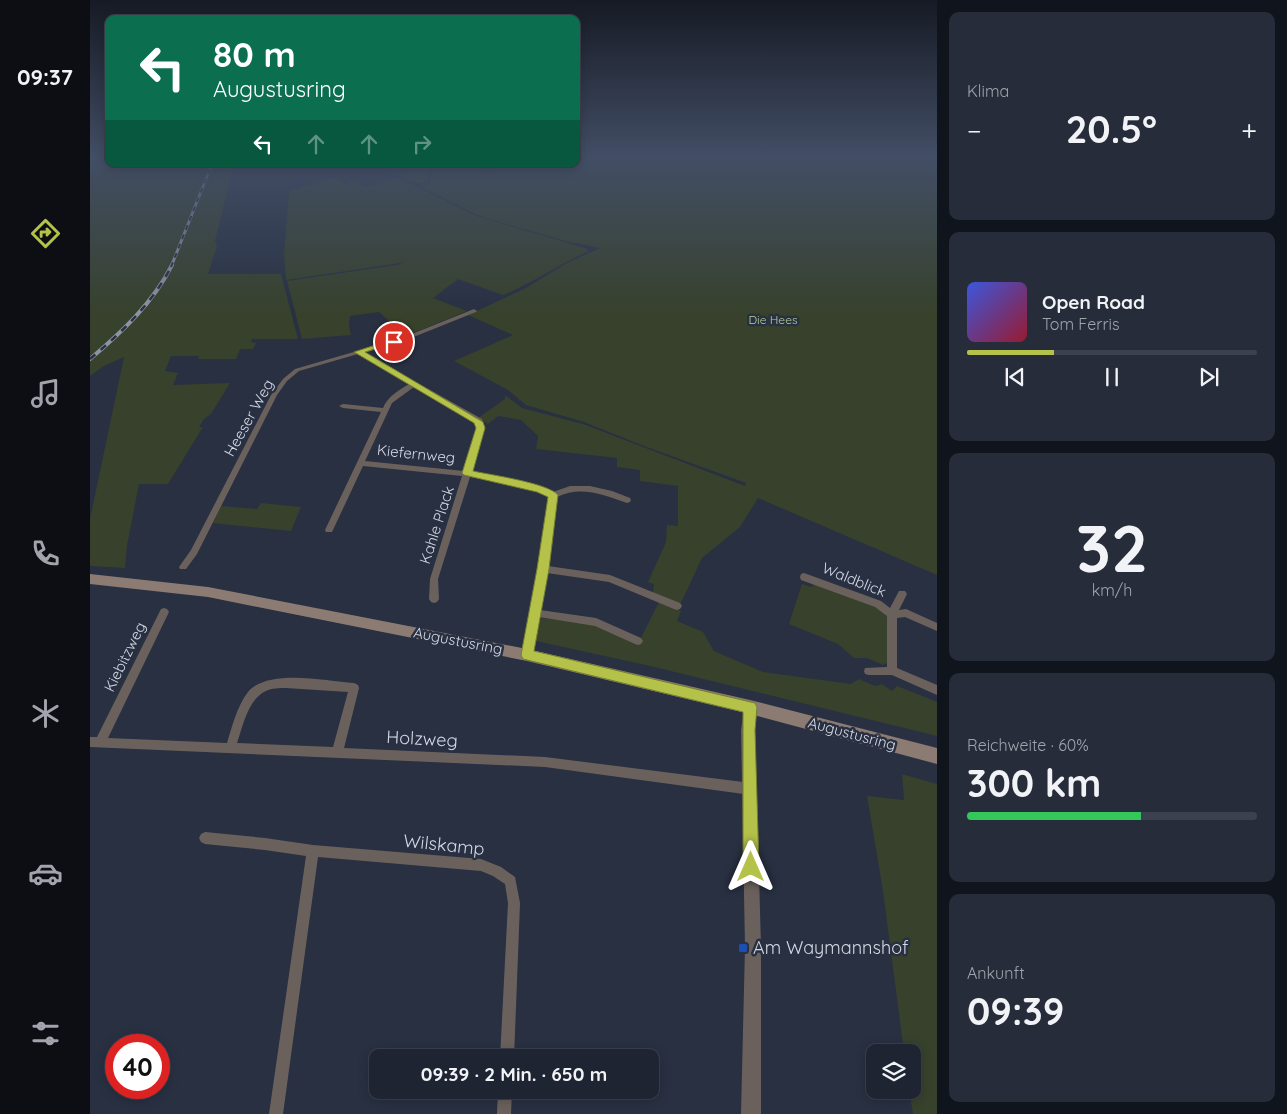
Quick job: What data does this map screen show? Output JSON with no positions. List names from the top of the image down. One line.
{"streets":{"main road":["Augustusring"],"street":["Heeser Weg","Kiefernweg","Kahle Plack","Waldblick","Kiebitzweg","Holzweg","Wilskamp"]},"crossings":[["Heeser Weg","Kahle Plack"],["Kiefernweg","Kahle Plack"],["Kiebitzweg","Holzweg"]],"parks":["Die Hees"],"places":{"transit":["Am Waymannshof"]},"page":{"tabs":"09:37","tile":["Klima",["32","km/h"],["Reichweite · 60%","300 km"],["Ankunft","09:39"]],"turn":["80 m","Augustusring"],"heat":["−","20.5°","+"],"song":["Open Road","Tom Ferris"],"limit":"40","trip":"09:39 · 2 Min. · 650 m"}}
